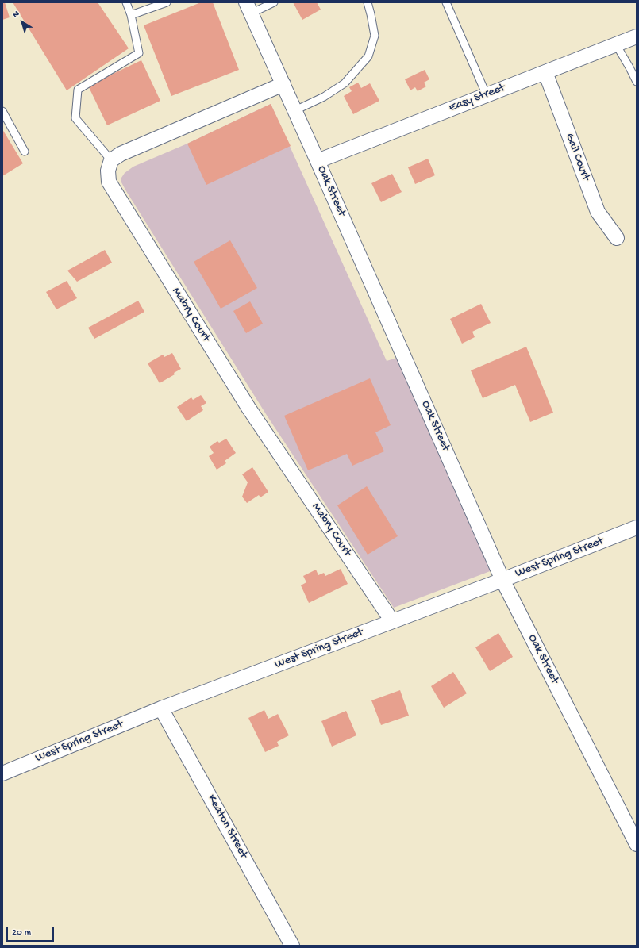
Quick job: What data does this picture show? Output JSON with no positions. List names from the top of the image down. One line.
{"streets":{"street":["Easy Street","Gail Court","Oak Street","Mabry Court","West Spring Street","Keaton Street"]},"crossings":[["Easy Street","Gail Court"],["Easy Street","Oak Street"],["Oak Street","West Spring Street"],["Mabry Court","West Spring Street"],["West Spring Street","Keaton Street"]],"scale_bar":"20 m","north":"top left"}
